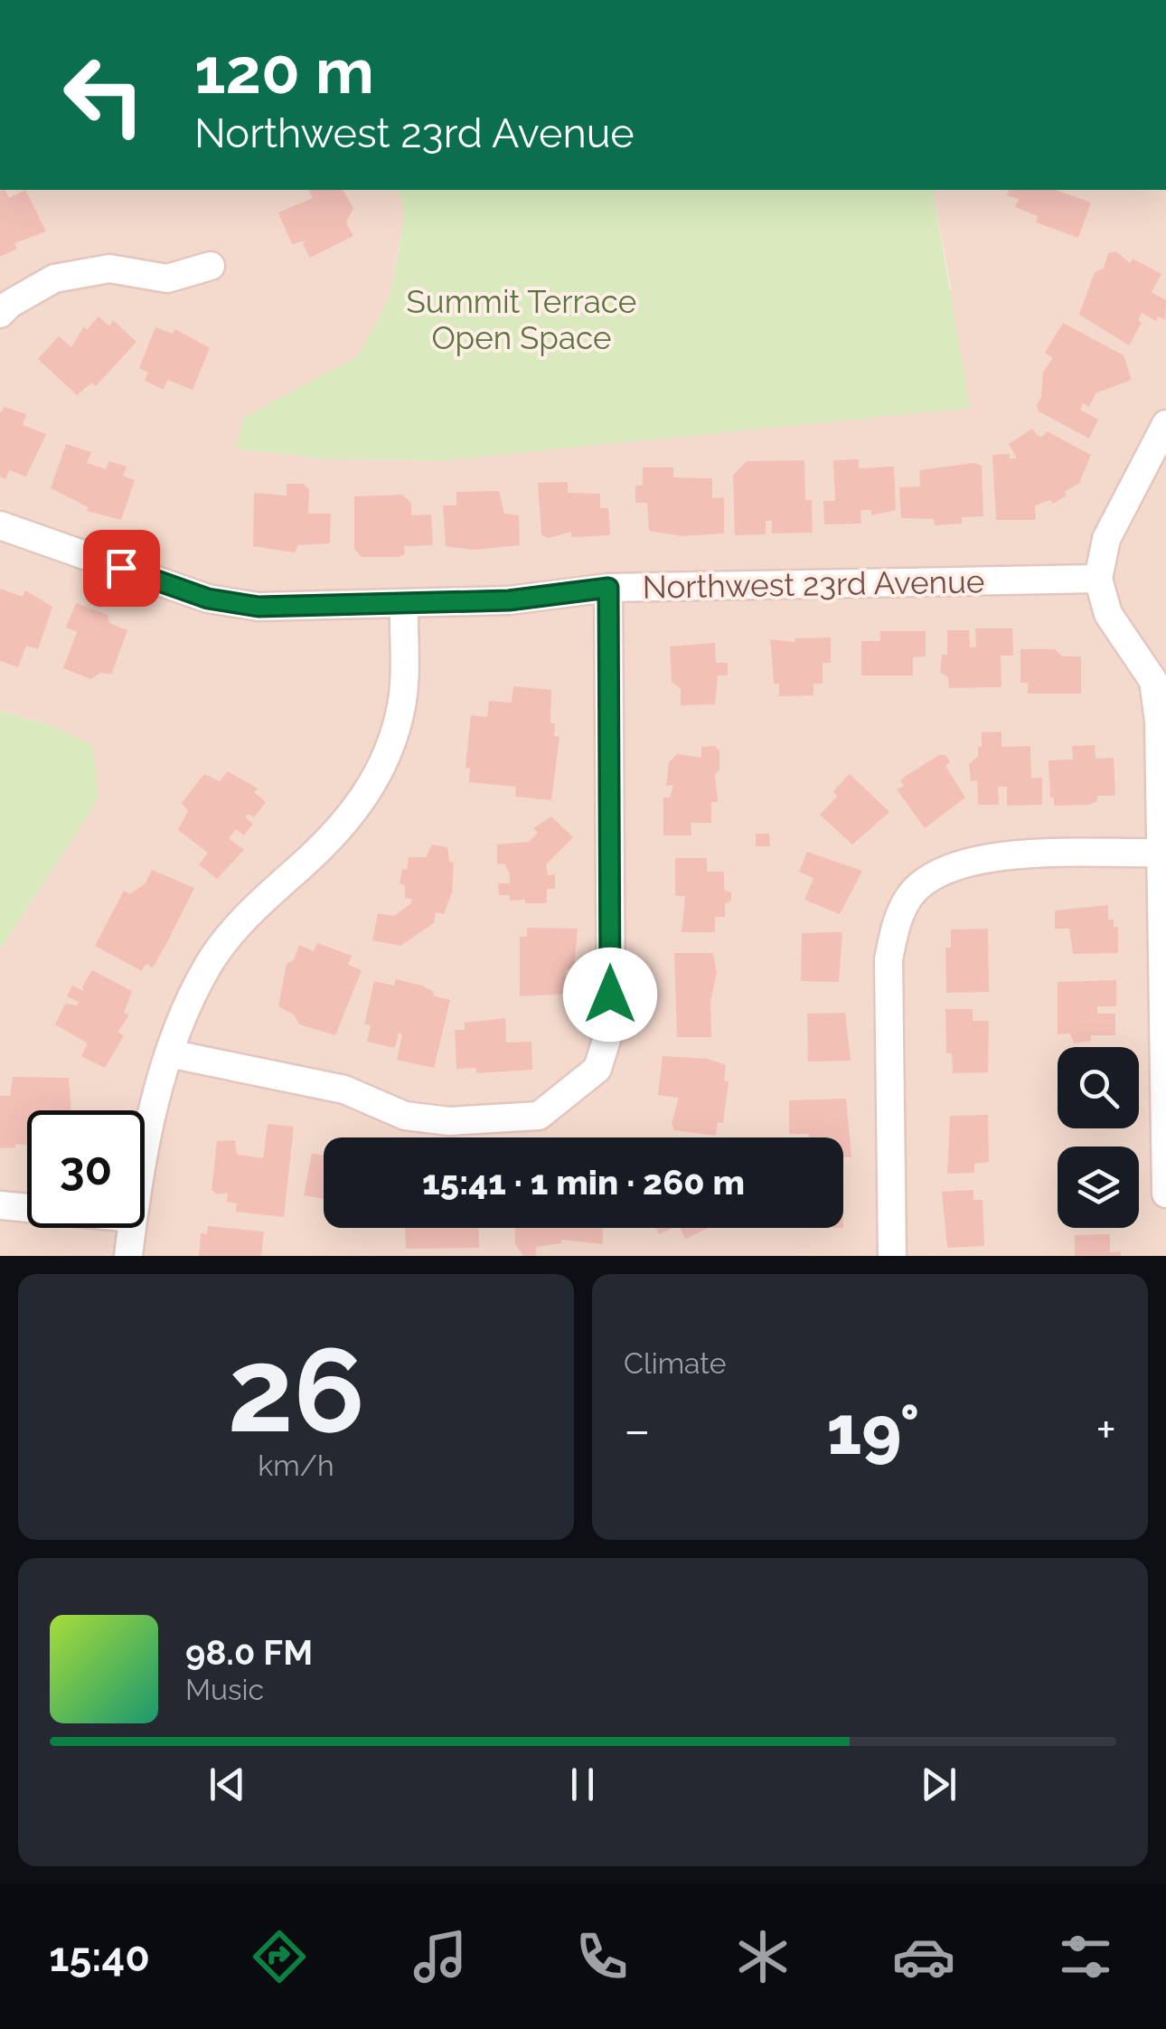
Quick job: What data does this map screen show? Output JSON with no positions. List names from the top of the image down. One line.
{"streets":{"street":["Northwest 23rd Avenue"]},"parks":["Summit Terrace Open Space"],"page":{"turn":["120 m","Northwest 23rd Avenue"],"limit":"30","trip":"15:41 · 1 min · 260 m","tile":[["26","km/h"],"Climate"],"heat":["−","19°","+"],"song":["98.0 FM","Music"],"tabs":"15:40"}}
